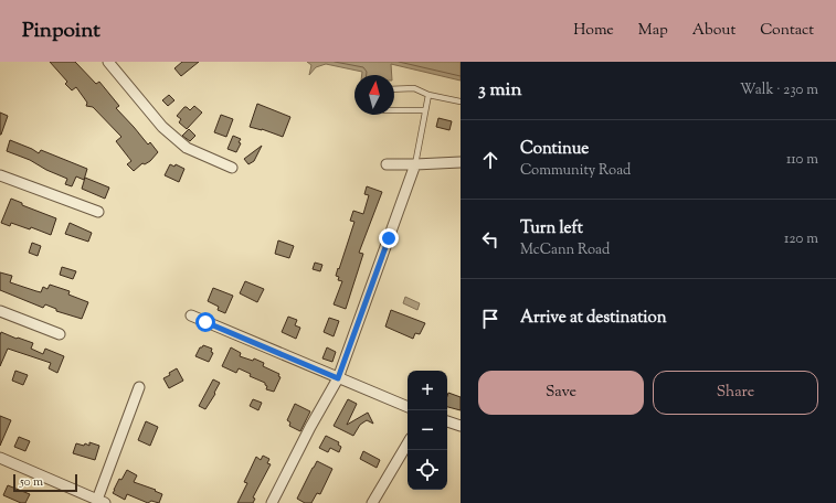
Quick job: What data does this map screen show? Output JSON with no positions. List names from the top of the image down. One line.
{"scale_bar":"50 m","north":"top","page":{"header":"Pinpoint","nav":["Home","Map","About","Contact"],"heading":["3 min","Walk · 230 m"],"list":[["Continue","Community Road","110 m"],["Turn left","McCann Road","120 m"],"Arrive at destination"],"buttons":["Save","Share"],"map_buttons":["+","−"],"scale":"50 m"}}
